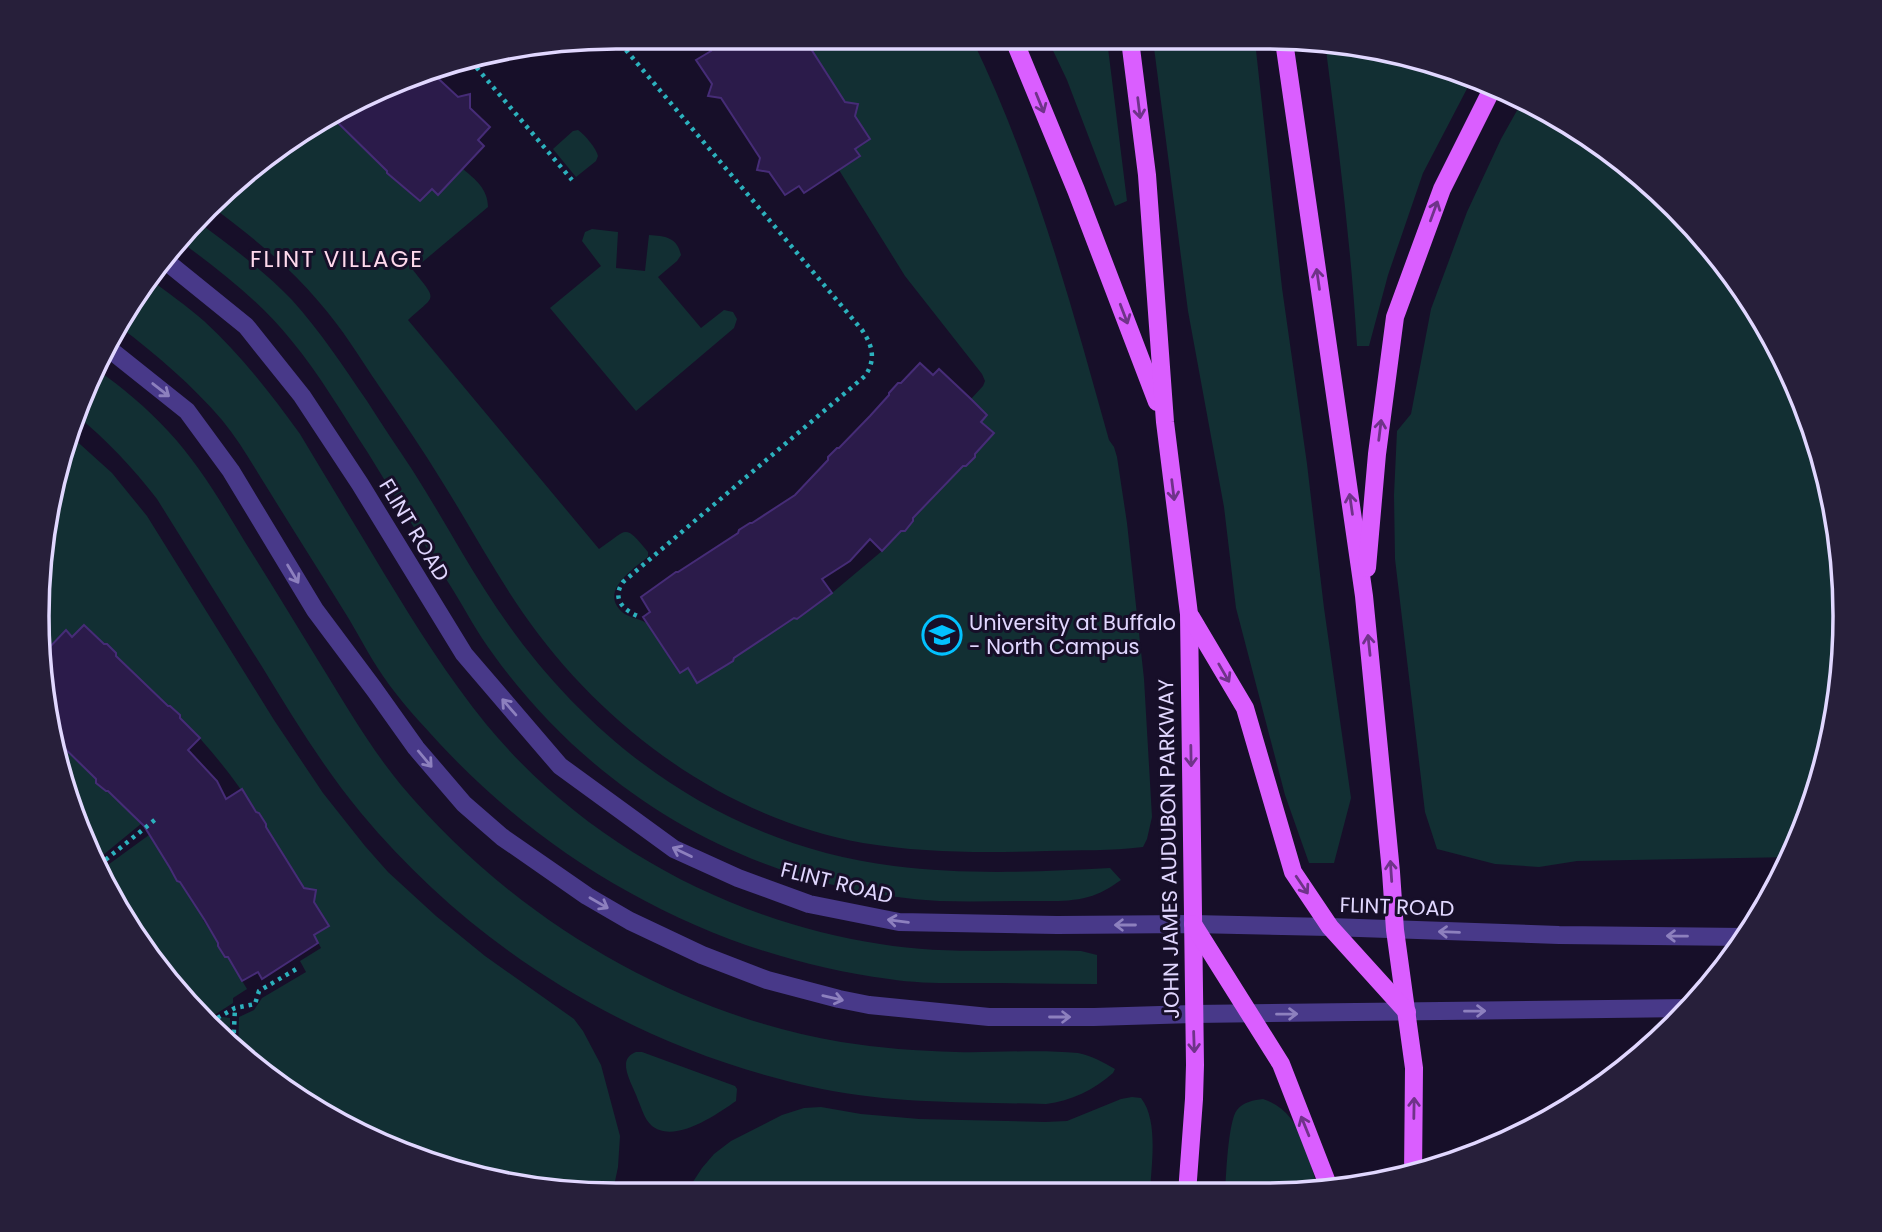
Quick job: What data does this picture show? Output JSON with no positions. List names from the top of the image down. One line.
{"streets":{"main road":["JOHN JAMES AUDUBON PARKWAY"],"street":["FLINT ROAD"]},"crossings":[["FLINT ROAD","JOHN JAMES AUDUBON PARKWAY"]],"districts":["FLINT VILLAGE"],"places":{"school or university":["University at Buffalo - North Campus"]}}
